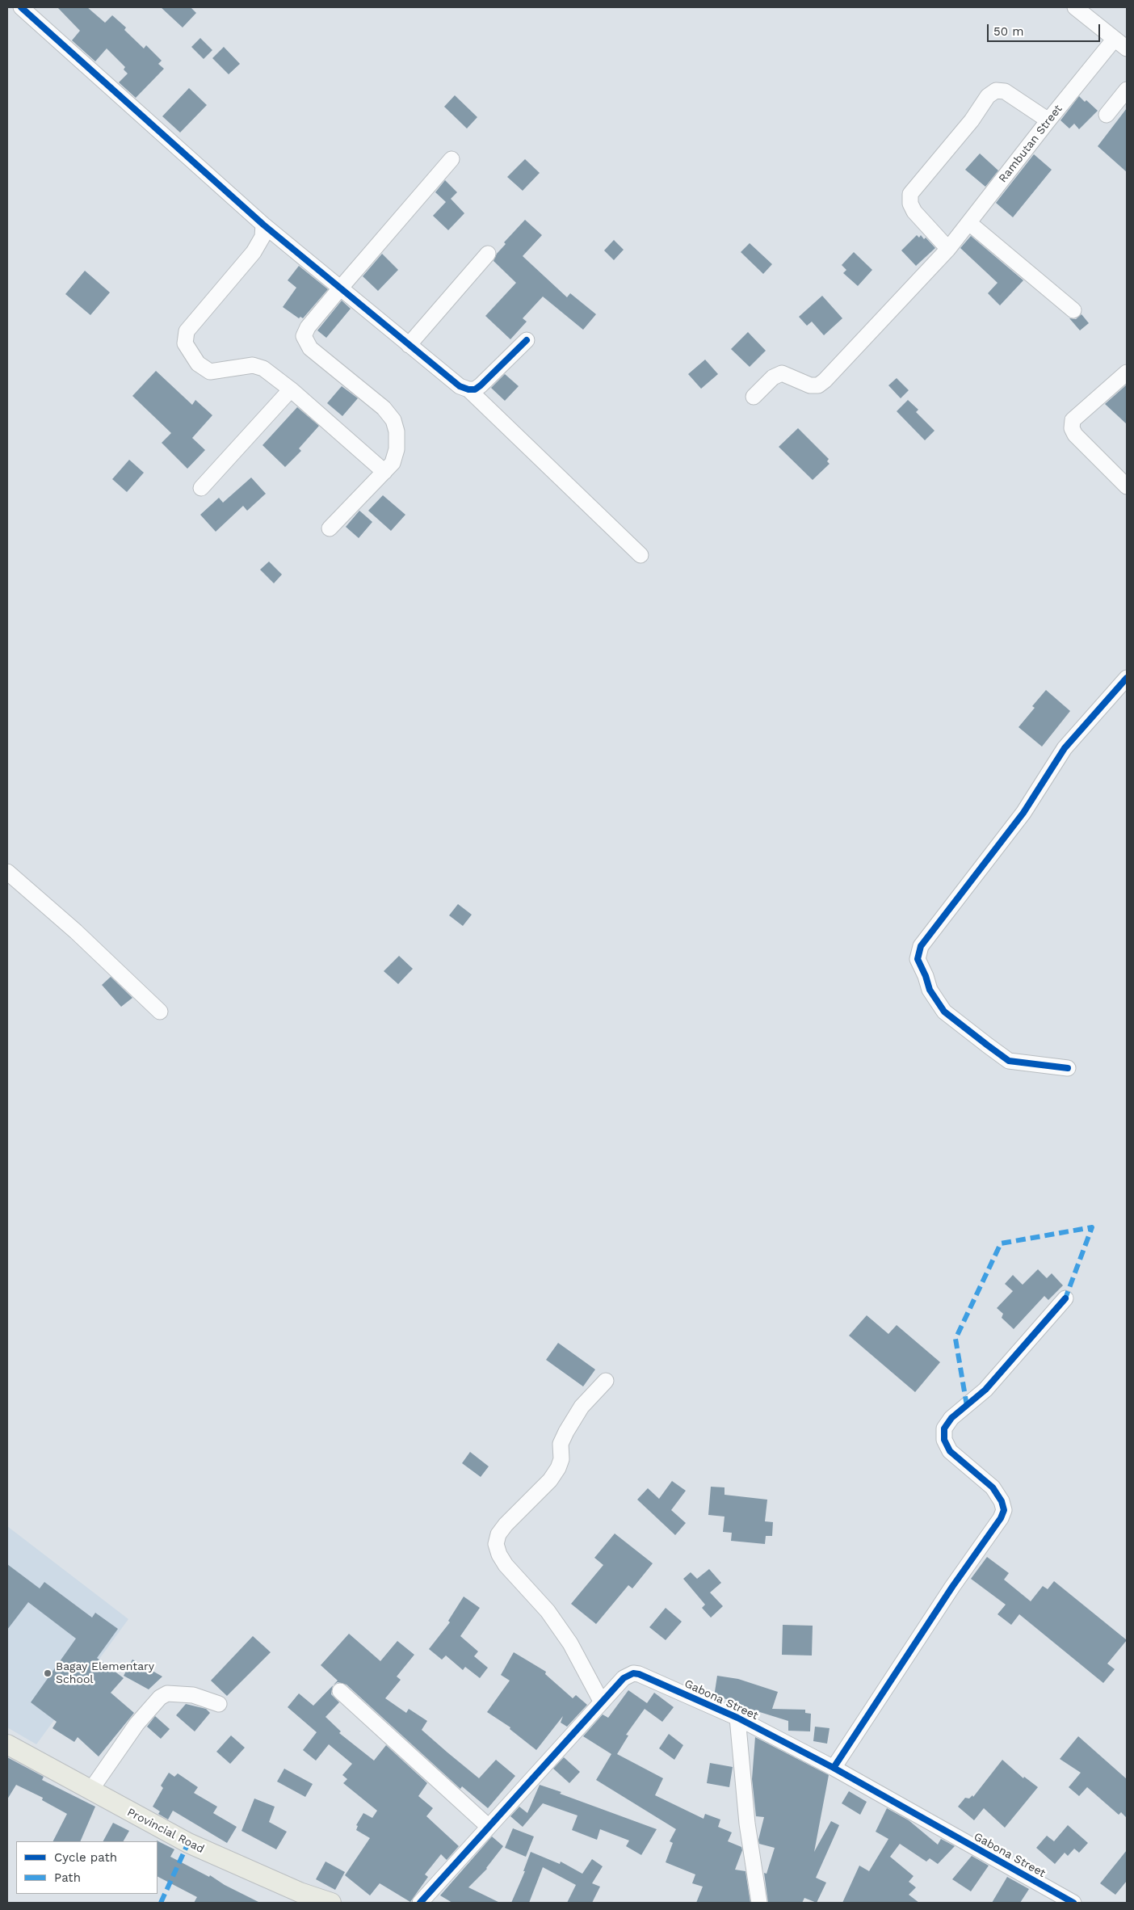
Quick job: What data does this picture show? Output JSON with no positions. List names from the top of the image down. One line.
{"streets":{"main road":["Provincial Road"],"street":["Rambutan Street","Gabona Street"]},"places":["Bagay Elementary School"],"legend":["Cycle path","Path"],"scale_bar":"50 m"}
